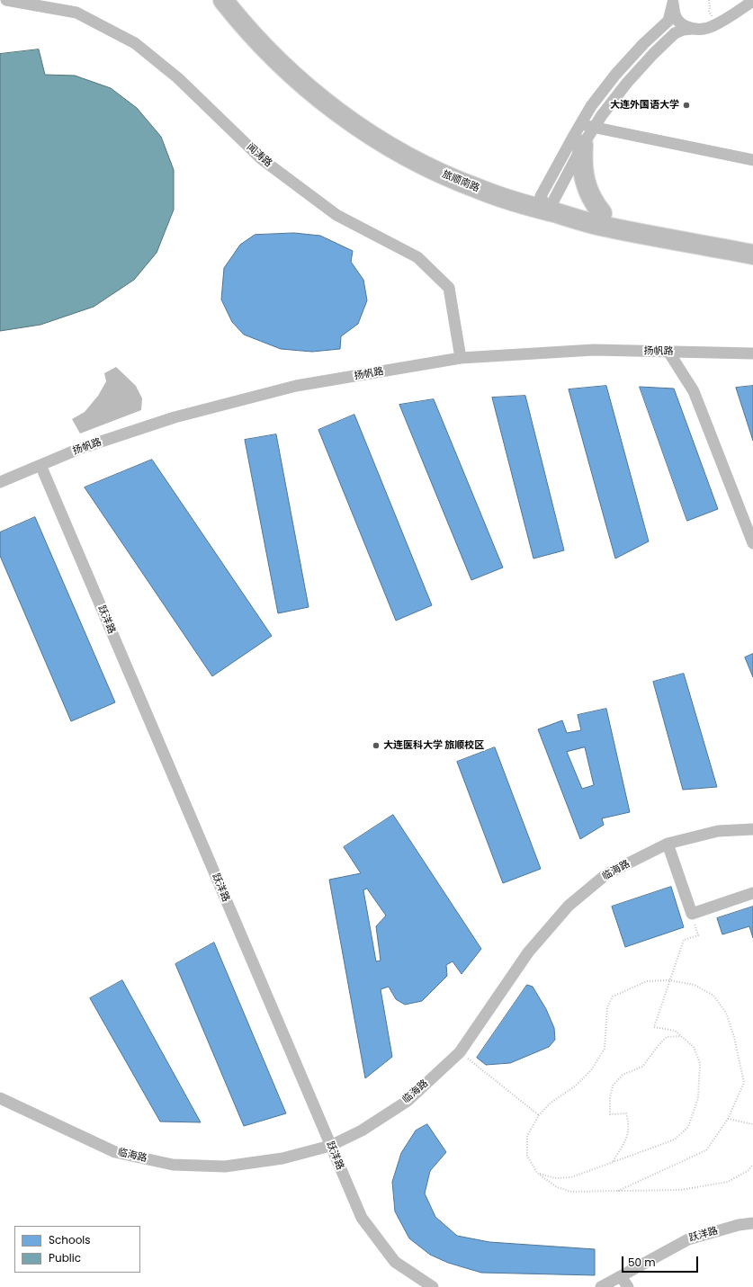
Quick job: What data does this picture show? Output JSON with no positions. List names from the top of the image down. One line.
{"streets":{"highway":["旅顺南路"],"street":["闻涛路","扬帆路","跃洋路","临海路"]},"crossings":[["闻涛路","扬帆路"],["扬帆路","跃洋路"],["跃洋路","临海路"]],"places":["大连外国语大学","大连医科大学 旅顺校区"],"legend":["Schools","Public"],"scale_bar":"50 m"}
